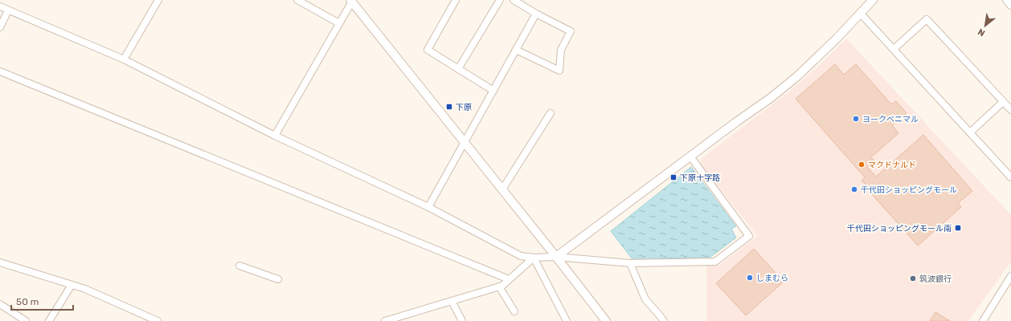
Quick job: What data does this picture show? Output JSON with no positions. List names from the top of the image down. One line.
{"places":{"transit":["下原","下原十字路","千代田ショッピングモール南"],"other":["ヨークベニマル","マクドナルド","千代田ショッピングモール","しまむら","筑波銀行"]},"scale_bar":"50 m","north":"bottom left"}
